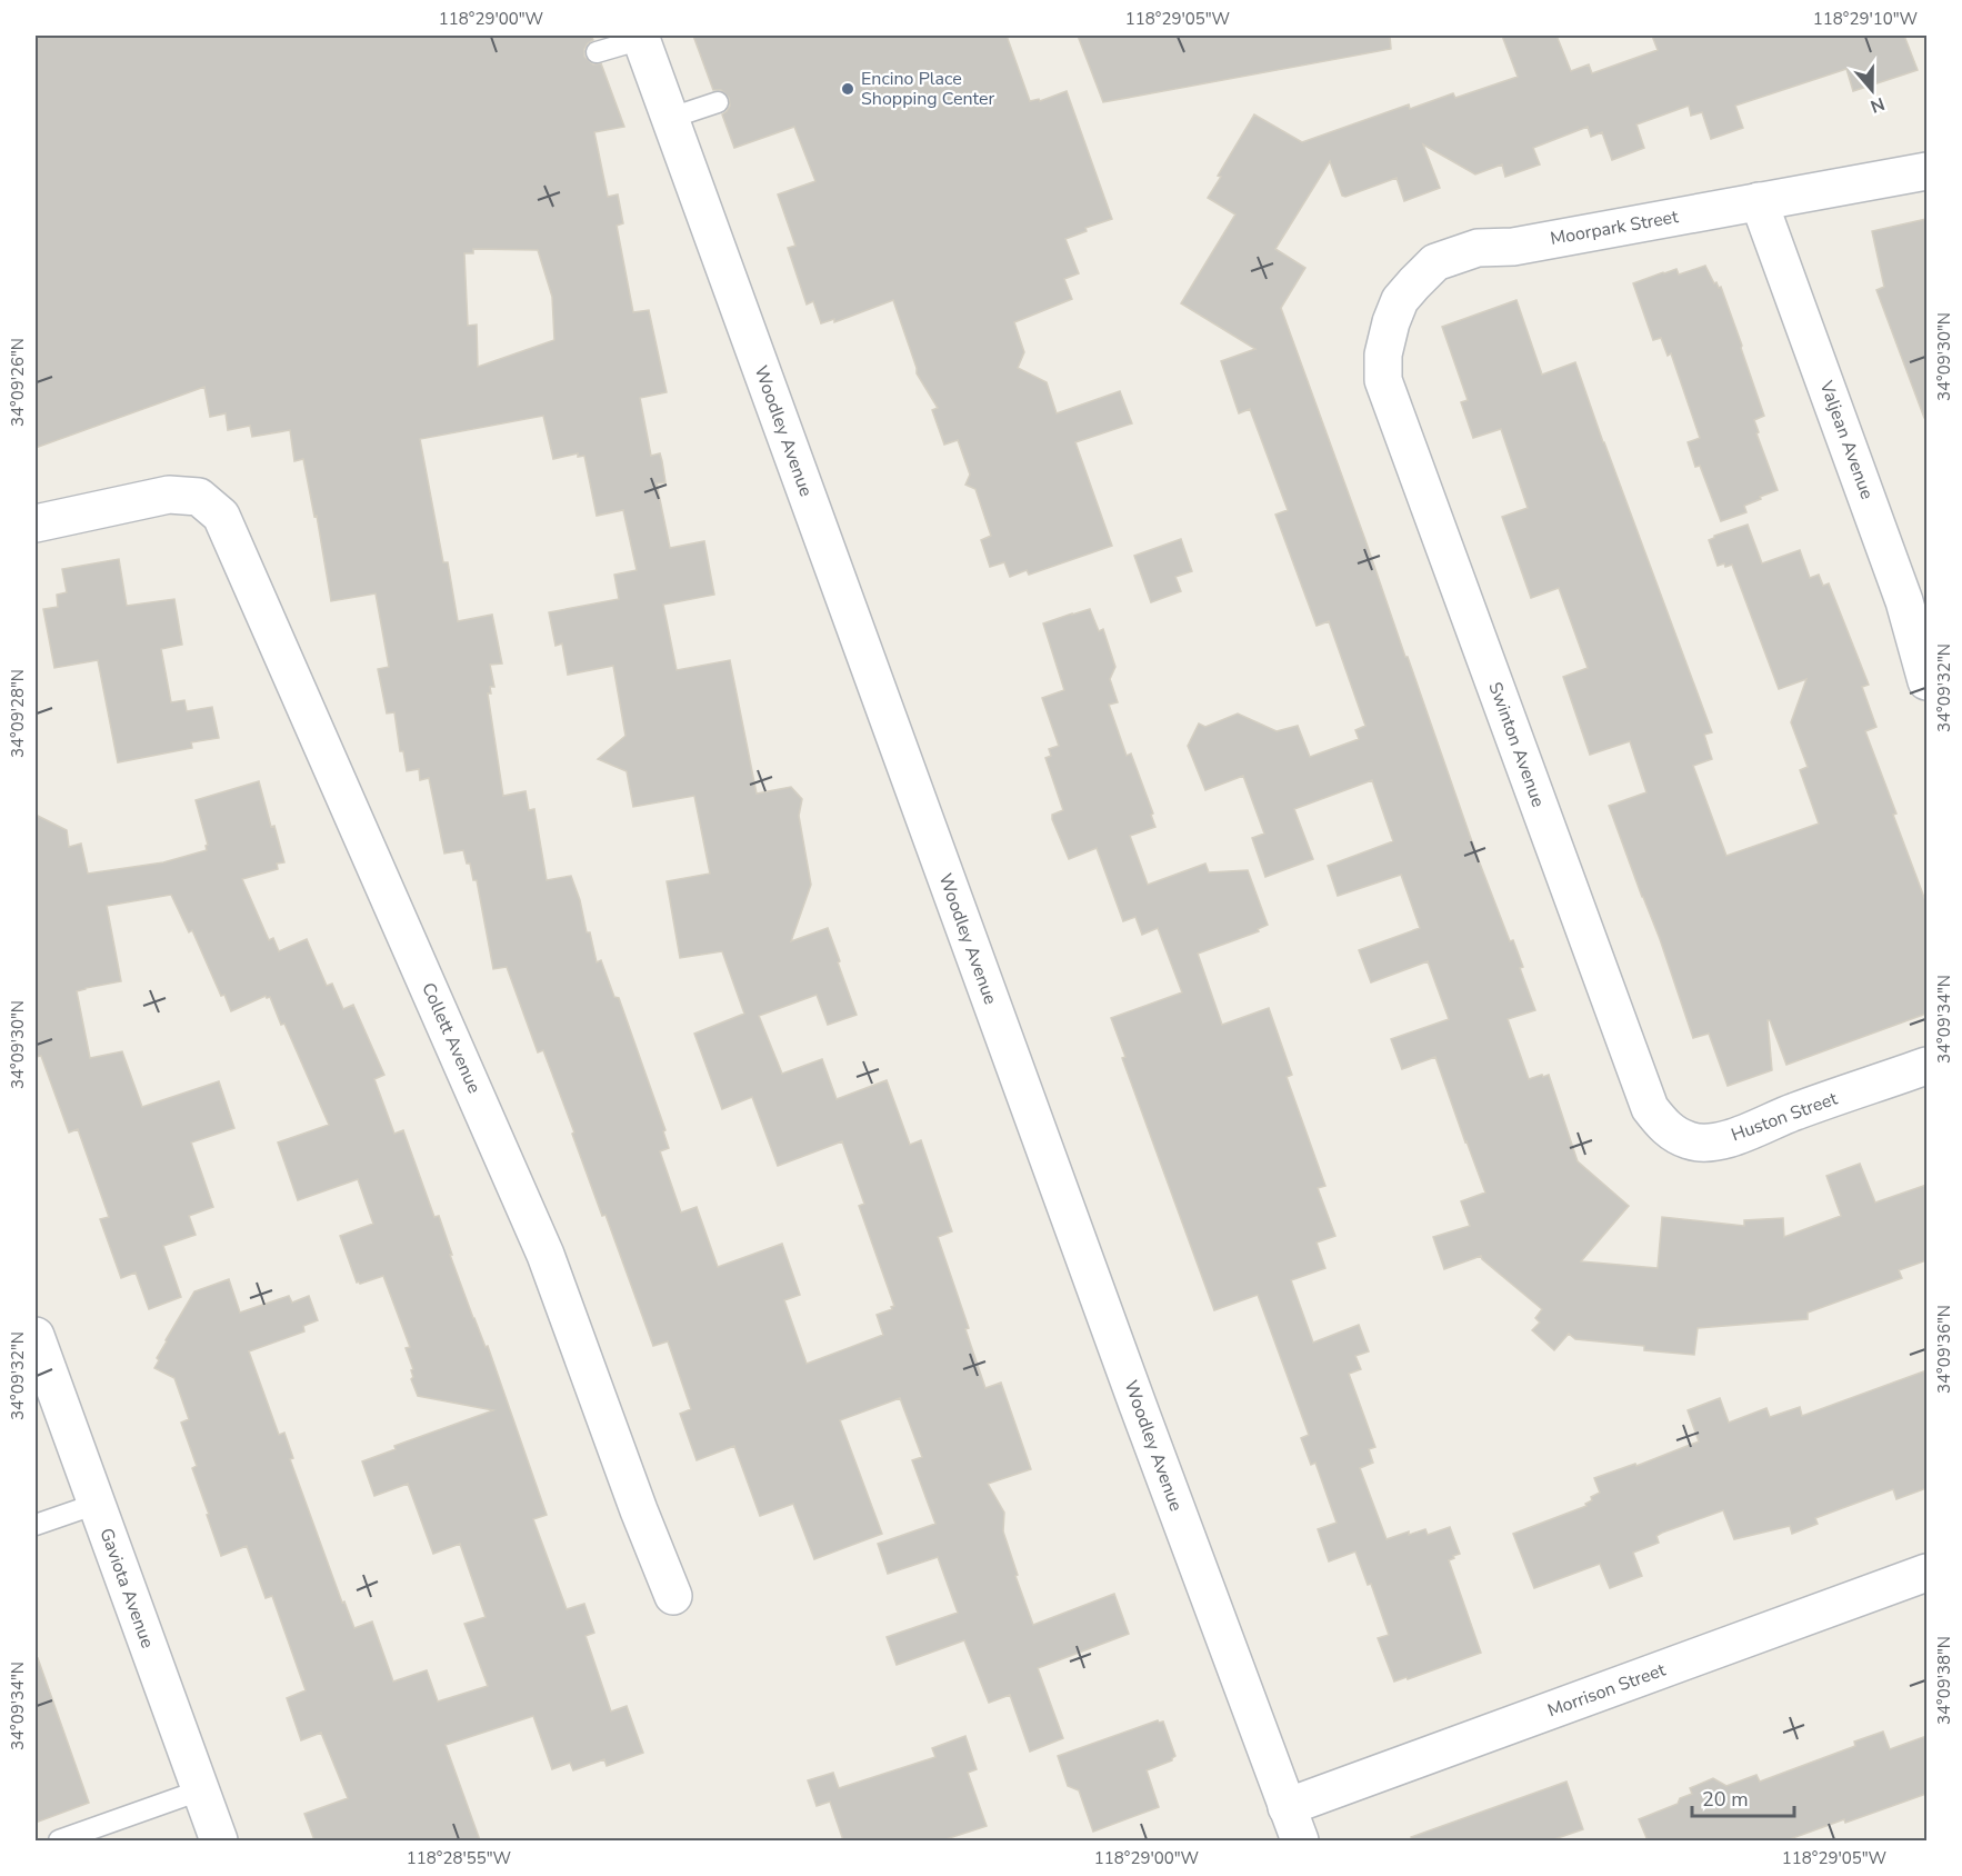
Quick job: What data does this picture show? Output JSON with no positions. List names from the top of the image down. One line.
{"streets":{"street":["Moorpark Street","Woodley Avenue","Valjean Avenue","Swinton Avenue","Collett Avenue","Huston Street","Gaviota Avenue","Morrison Street"]},"crossings":[["Moorpark Street","Valjean Avenue"],["Moorpark Street","Swinton Avenue"],["Woodley Avenue","Morrison Street"],["Swinton Avenue","Huston Street"]],"places":["Encino Place Shopping Center"],"scale_bar":"20 m","north":"bottom","coordinates":["118°29'00\"W","118°29'05\"W","118°29'10\"W","34°09'30\"N","34°09'26\"N","34°09'32\"N","34°09'28\"N","34°09'34\"N","34°09'36\"N","34°09'38\"N","118°28'55\"W"]}
